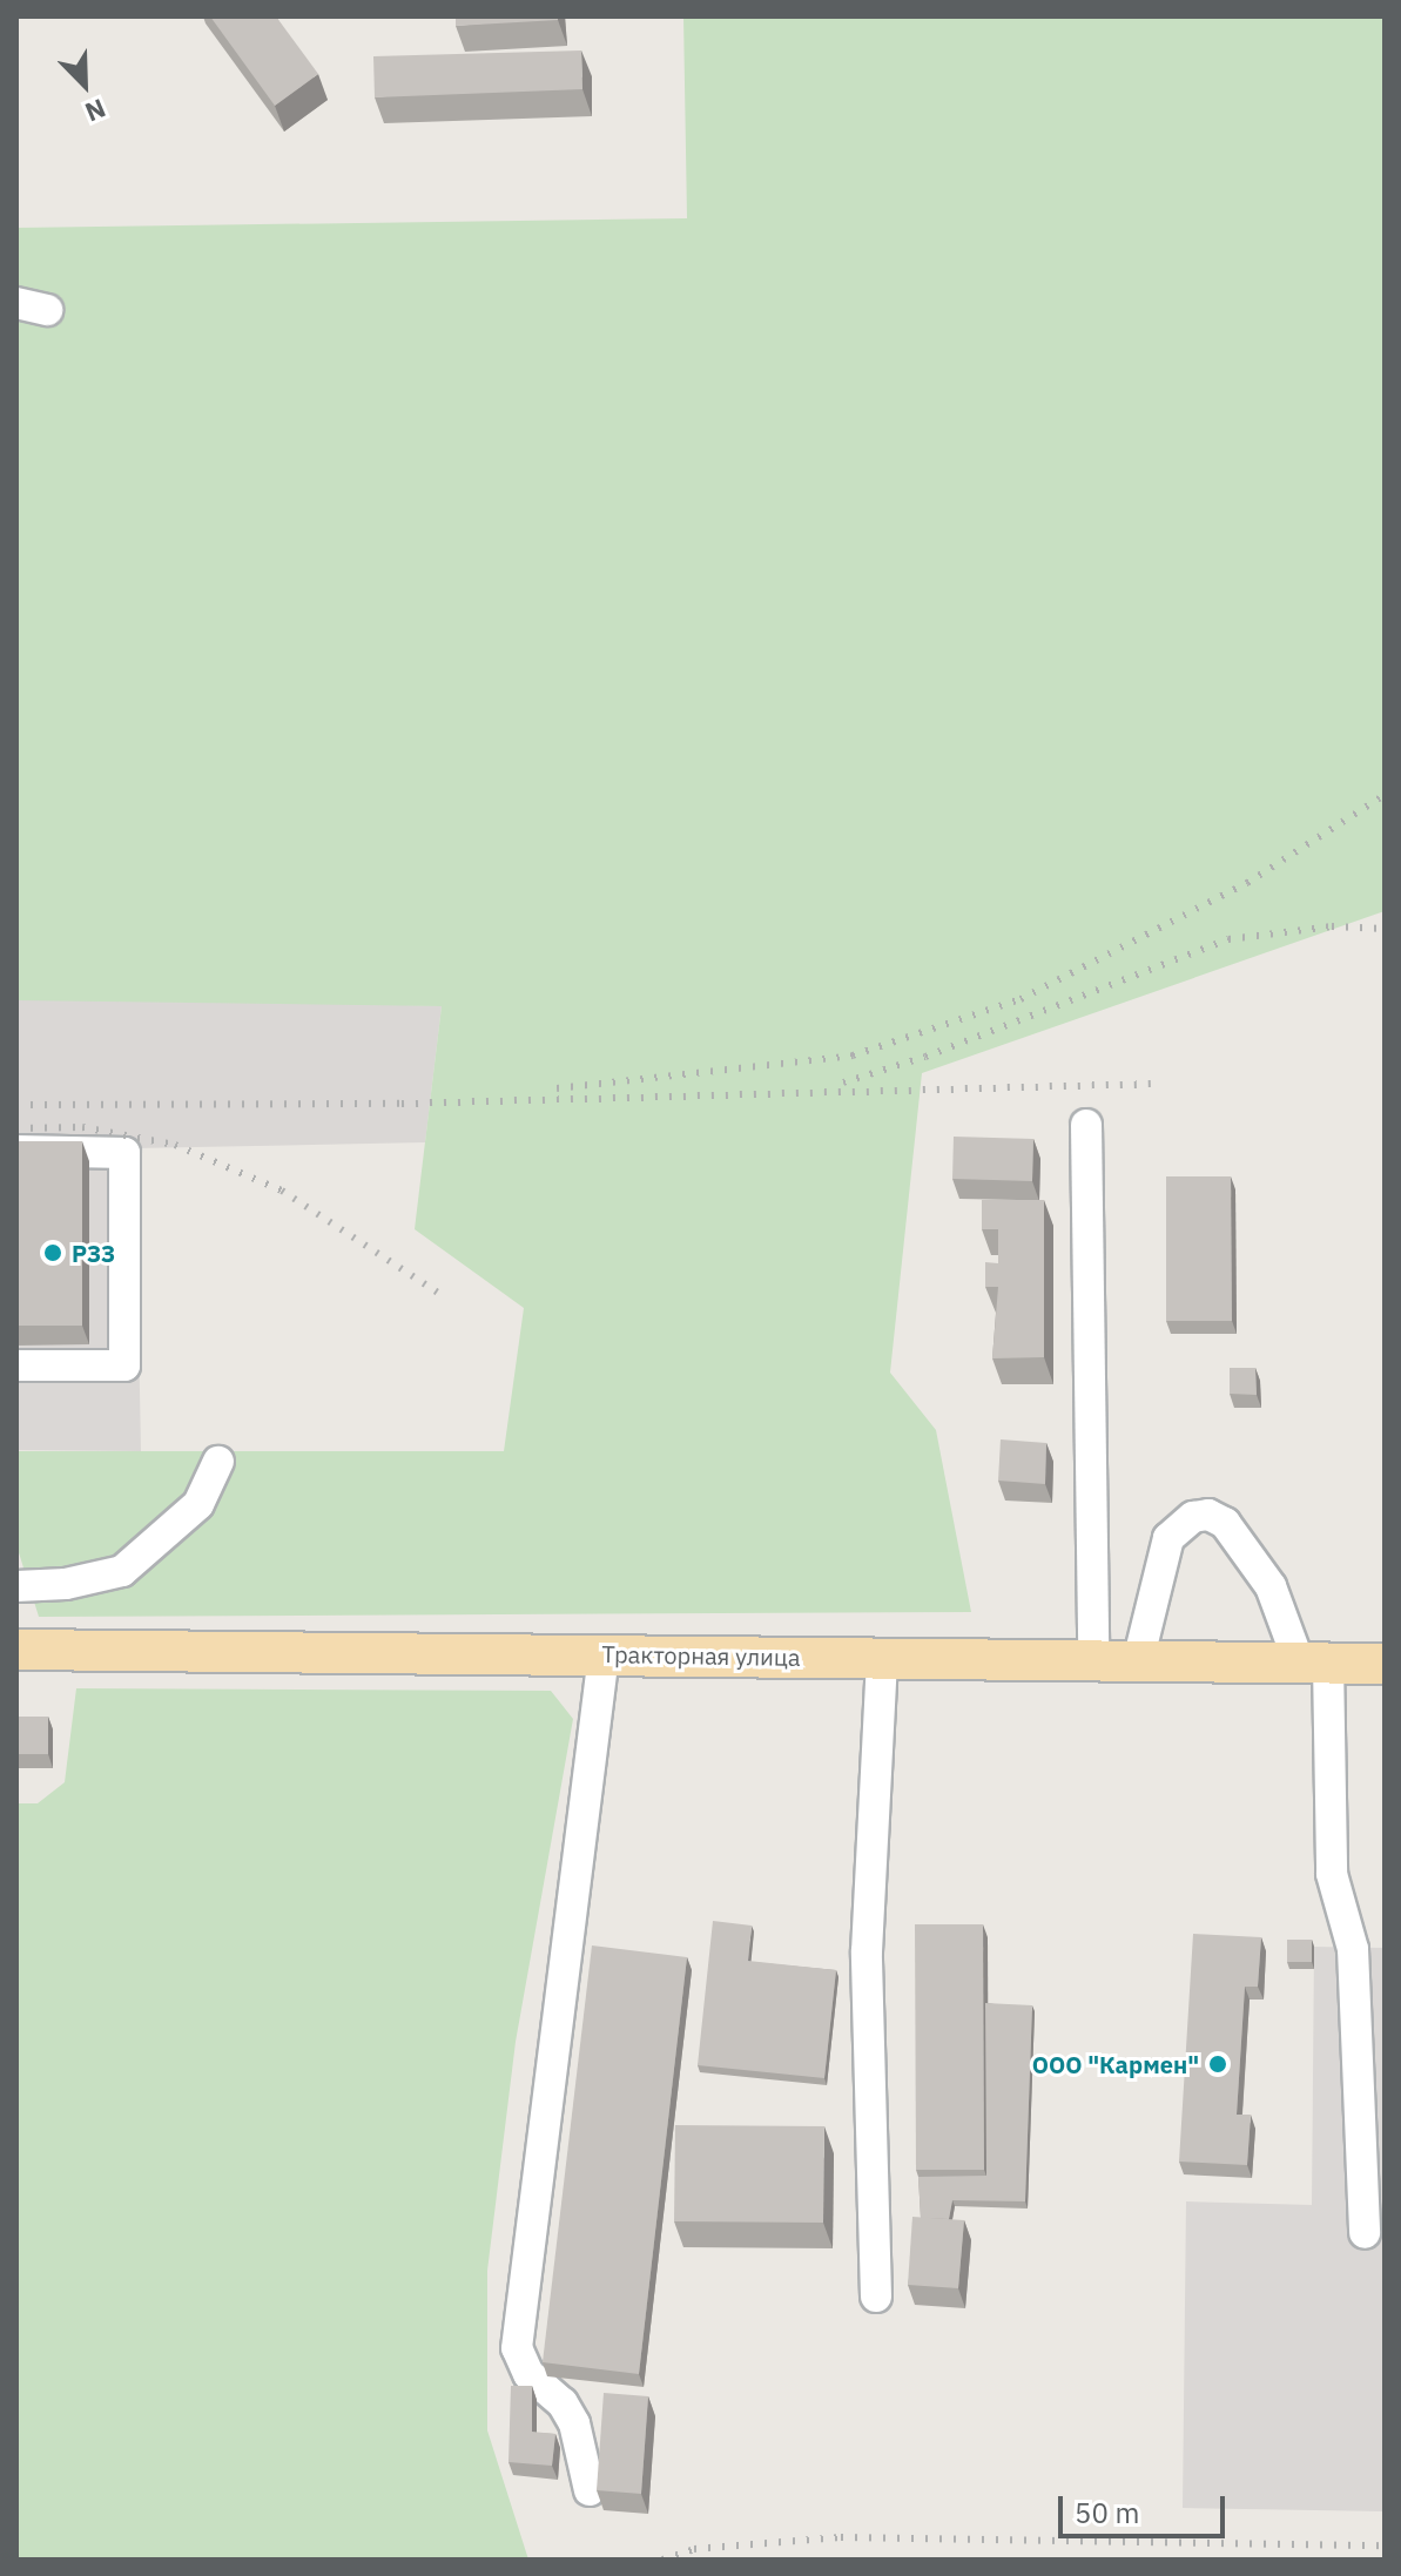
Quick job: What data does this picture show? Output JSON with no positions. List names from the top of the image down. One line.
{"streets":{"main road":["Тракторная улица"]},"places":["РЗЗ","ООО \"Кармен\""],"scale_bar":"50 m","north":"bottom right"}
